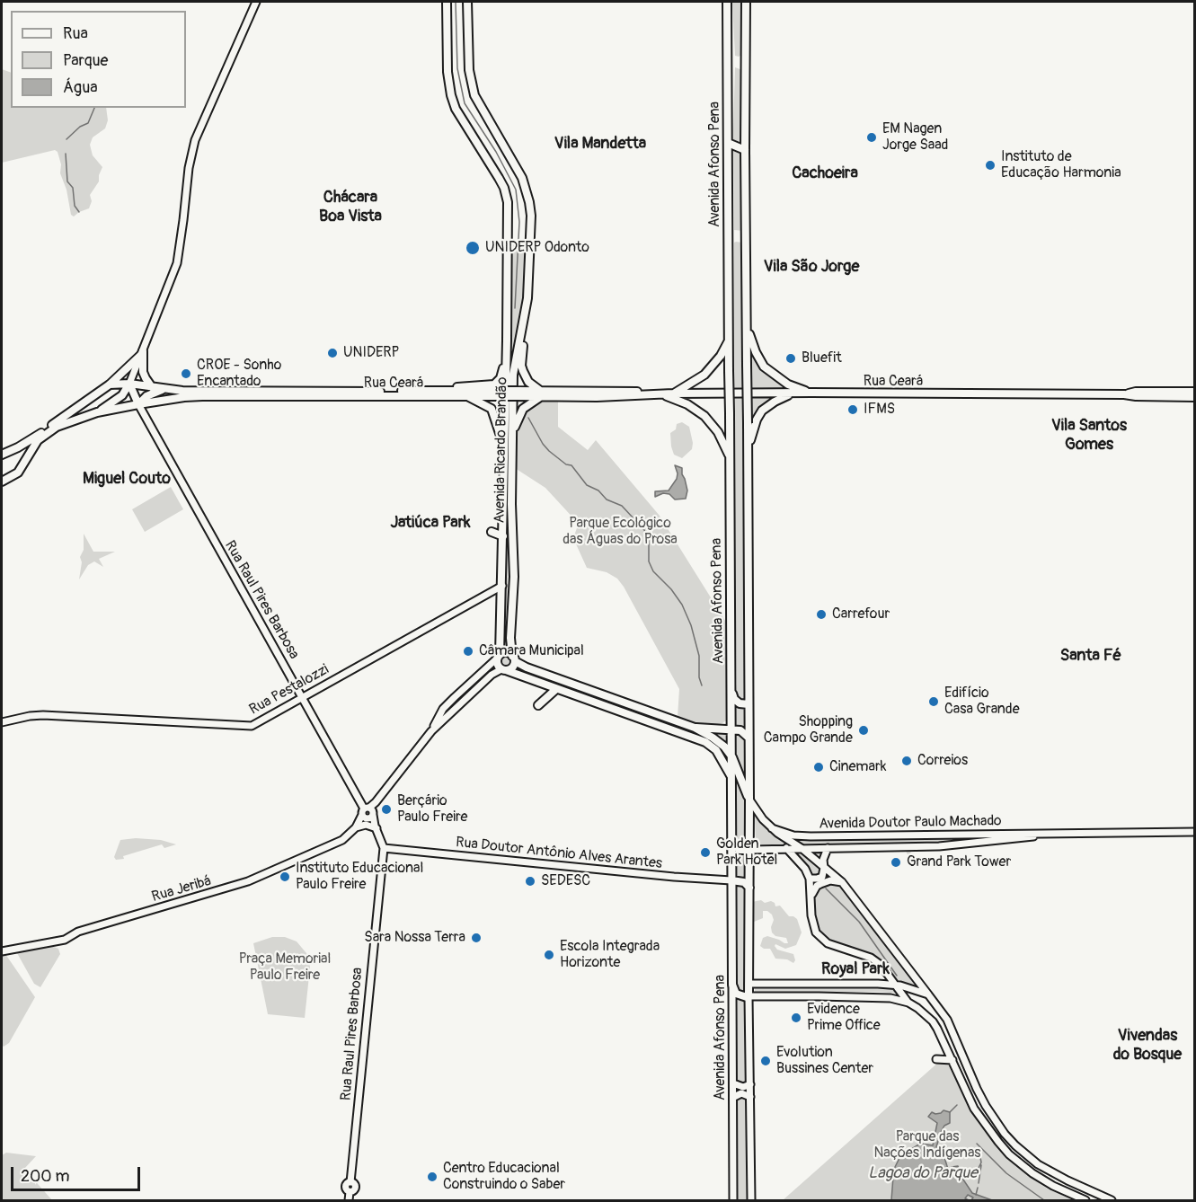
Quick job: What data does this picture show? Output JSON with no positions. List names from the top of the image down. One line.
{"streets":{"main road":["Avenida Afonso Pena","Rua Ceará","Avenida Ricardo Brandão"],"street":["Rua Raul Pires Barbosa","Rua Pestalozzi","Avenida Doutor Paulo Machado","Rua Doutor Antônio Alves Arantes","Rua Jeribá"]},"crossings":[["Avenida Afonso Pena","Avenida Doutor Paulo Machado"],["Avenida Afonso Pena","Rua Doutor Antônio Alves Arantes"],["Rua Ceará","Rua Raul Pires Barbosa"],["Avenida Ricardo Brandão","Rua Pestalozzi"],["Rua Raul Pires Barbosa","Rua Pestalozzi"],["Rua Raul Pires Barbosa","Rua Doutor Antônio Alves Arantes"]],"districts":["Vila Mandetta","Cachoeira","Chácara Boa Vista","Vila São Jorge","Vila Santos Gomes","Miguel Couto","Jatiúca Park","Santa Fé","Royal Park","Vivendas do Bosque"],"water":["Lagoa do Parque"],"parks":["Parque Ecológico das Águas do Prosa","Praça Memorial Paulo Freire","Parque das Nações Indígenas"],"places":["EM Nagen Jorge Saad","Instituto de Educação Harmonia","UNIDERP Odonto","UNIDERP","Bluefit","CROE - Sonho Encantado","IFMS","Carrefour","Câmara Municipal","Edifício Casa Grande","Shopping Campo Grande","Correios","Cinemark","Berçário Paulo Freire","Golden Park Hotel","Grand Park Tower","Instituto Educacional Paulo Freire","SEDESC","Sara Nossa Terra","Escola Integrada Horizonte","Evidence Prime Office","Evolution Bussines Center","Centro Educacional Construindo o Saber"],"legend":["Rua","Parque","Água"],"scale_bar":"200 m"}
